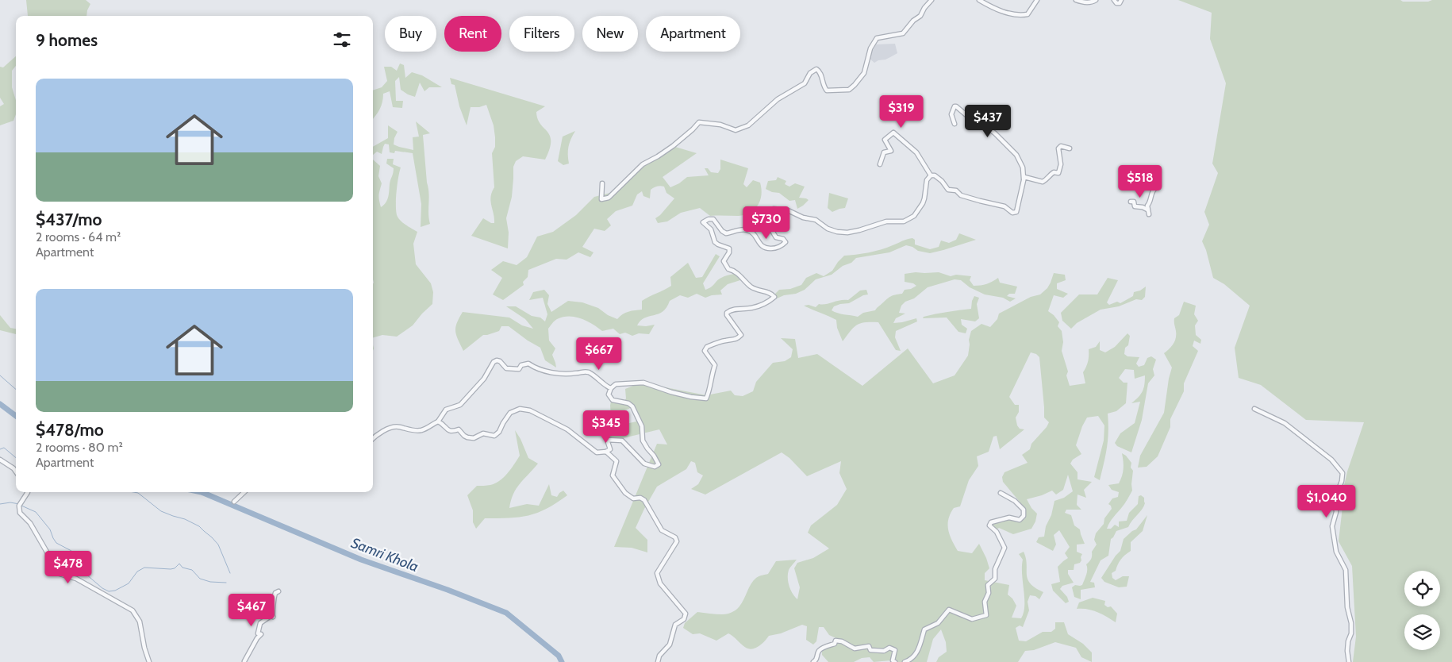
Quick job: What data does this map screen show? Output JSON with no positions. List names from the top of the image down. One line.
{"water":["Samri Khola"],"page":{"chip":["Buy","Rent","Filters","New","Apartment"],"heading":"9 homes","list":[{"name":"$437/mo","note":"2 rooms · 64 m² · Apartment"},{"name":"$478/mo","note":"2 rooms · 80 m² · Apartment"}],"price":["$319","$437","$518","$730","$667","$345","$1,040","$478","$467"]}}
